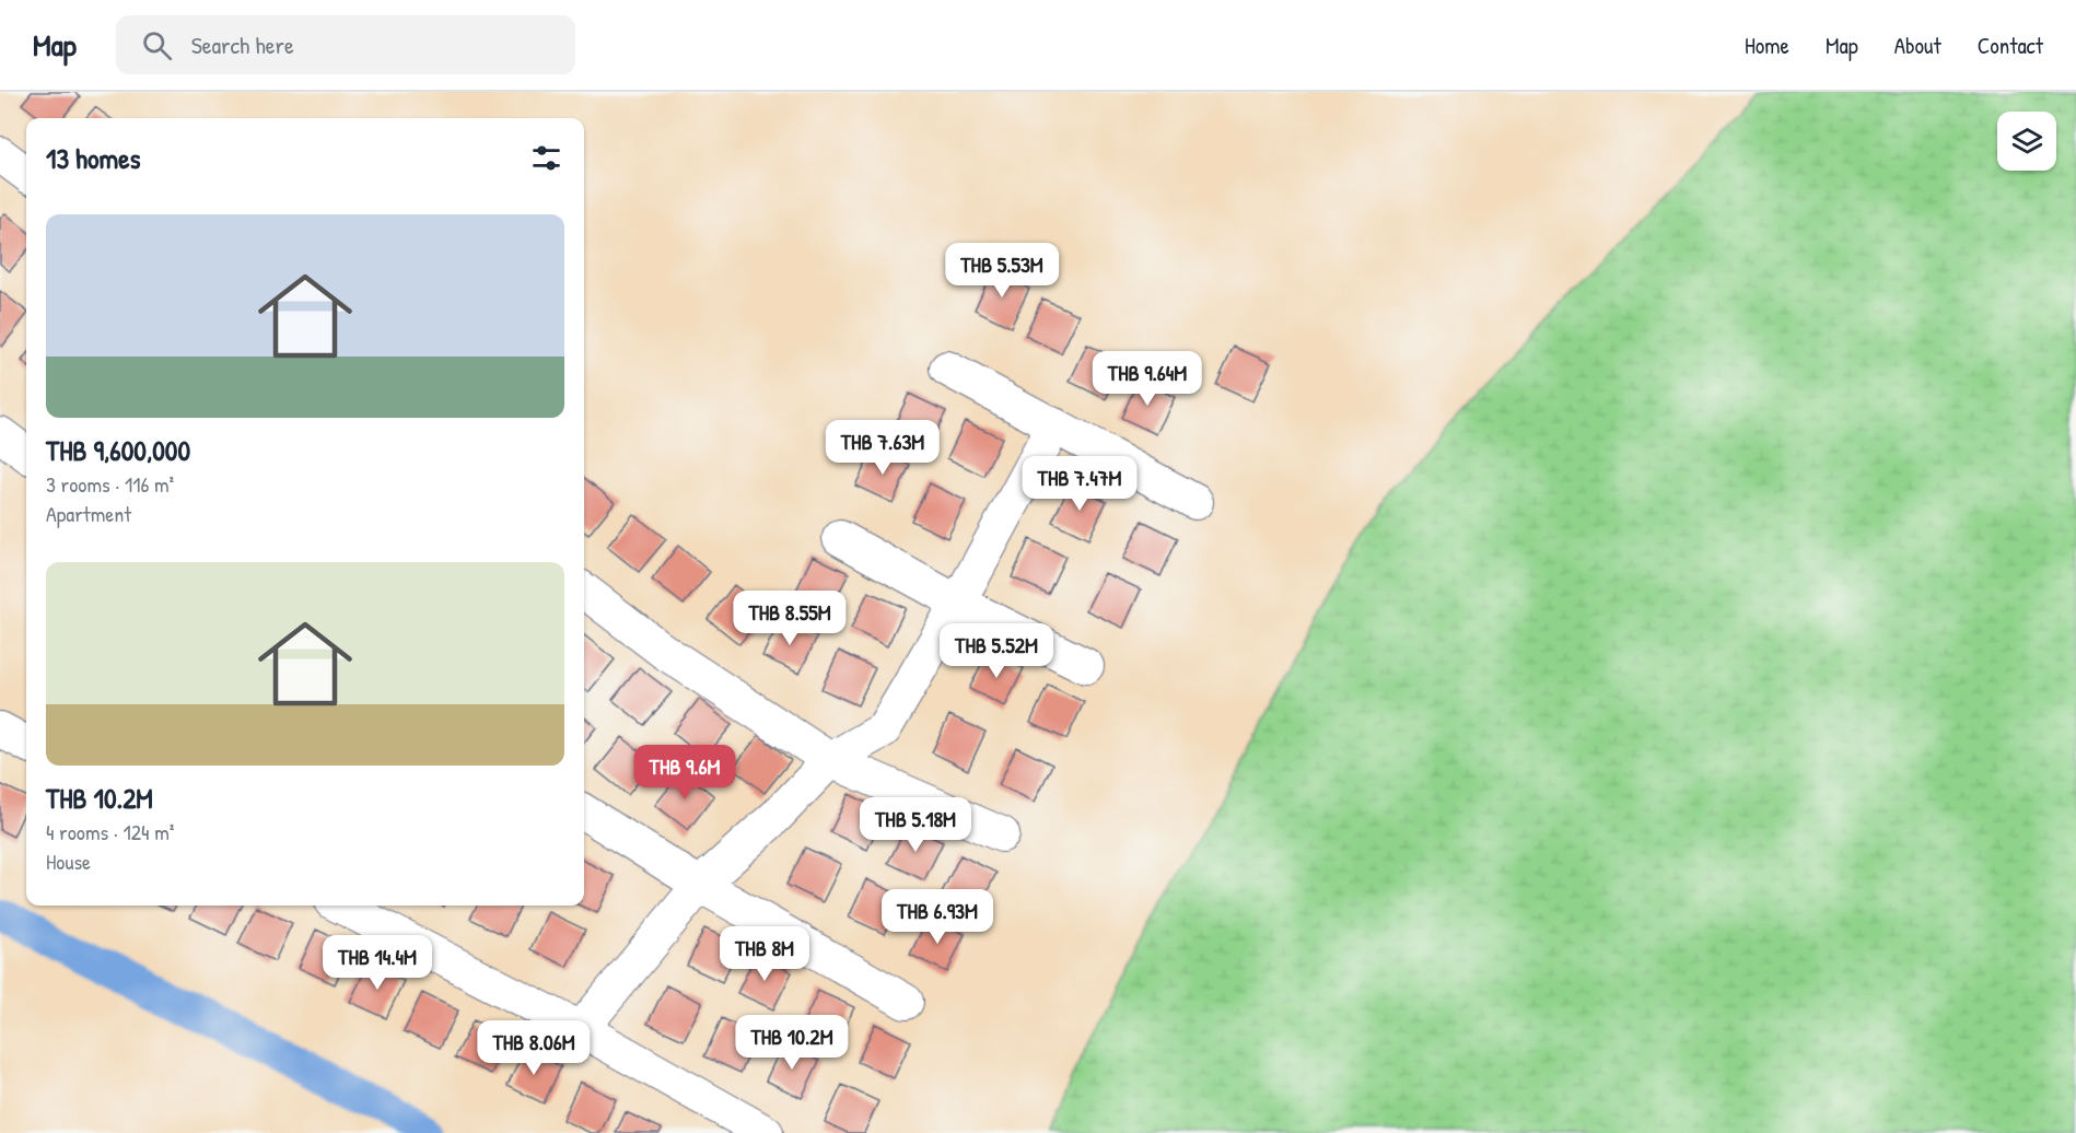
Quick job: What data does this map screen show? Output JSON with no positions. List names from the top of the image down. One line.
{"page":{"header":"Map","search":"Search here","nav":["Home","Map","About","Contact"],"heading":"13 homes","list":[{"name":"THB 9,600,000","note":"3 rooms · 116 m² · Apartment"},{"name":"THB 10.2M","note":"4 rooms · 124 m² · House"}],"price":["THB 5.53M","THB 9.64M","THB 7.63M","THB 7.47M","THB 8.55M","THB 5.52M","THB 9.6M","THB 5.18M","THB 6.93M","THB 8M","THB 14.4M","THB 10.2M","THB 8.06M"]}}
